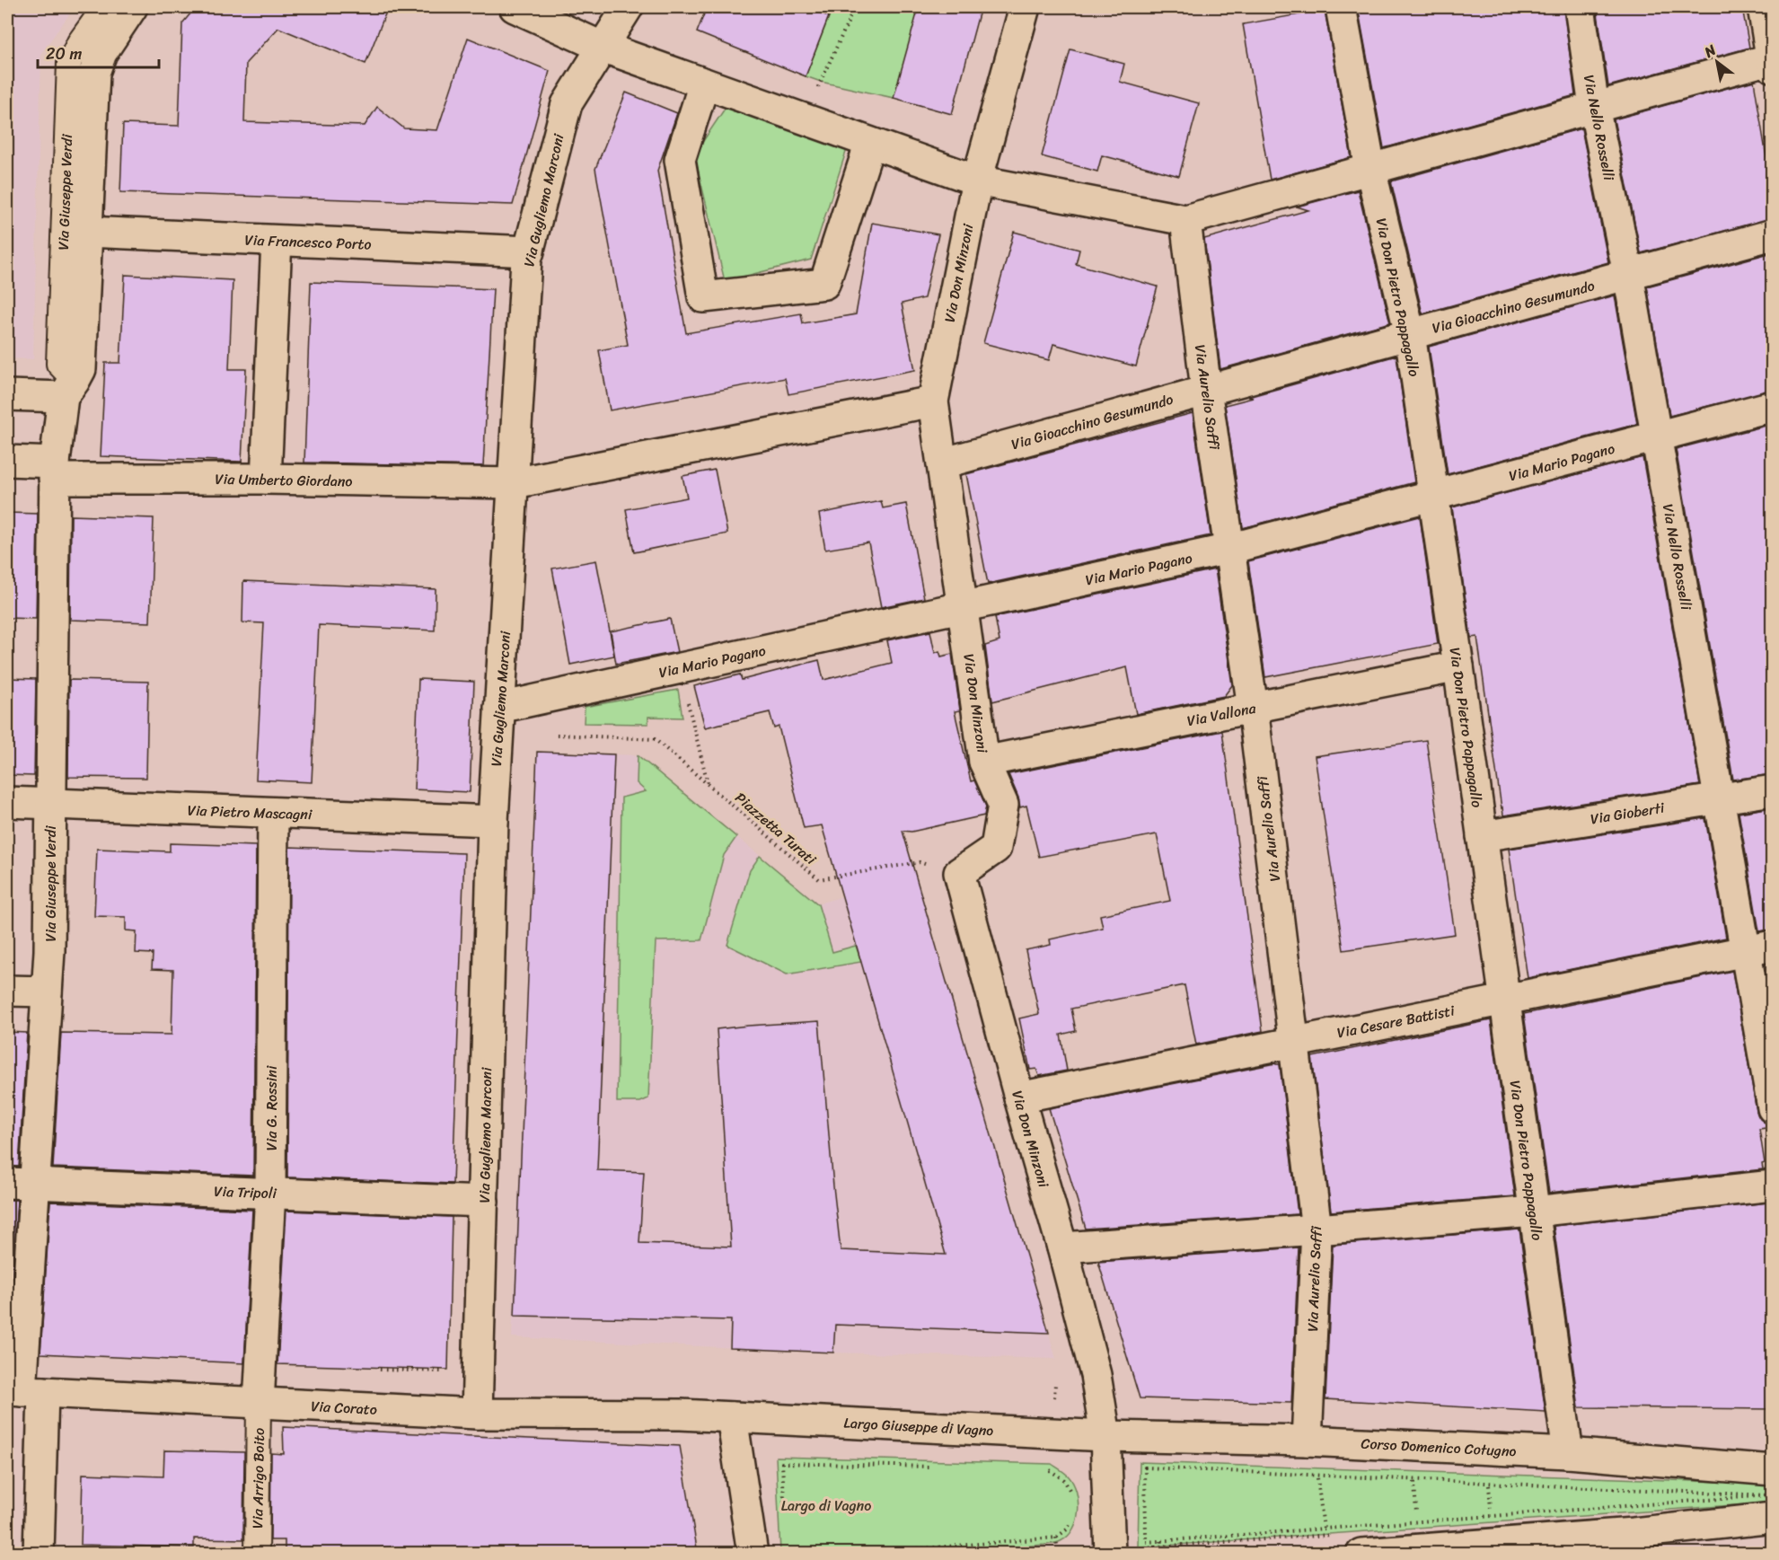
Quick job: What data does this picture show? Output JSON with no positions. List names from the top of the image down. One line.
{"streets":{"street":["Via Nello Rosselli","Via Giuseppe Verdi","Via Gugliemo Marconi","Via Francesco Porto","Via Don Minzoni","Via Don Pietro Pappagallo","Via Gioacchino Gesumundo","Via Aurelio Saffi","Via Mario Pagano","Via Umberto Giordano","Via Vallona","Via Pietro Mascagni","Via Gioberti","Via Cesare Battisti","Via G. Rossini","Via Tripoli","Via Corato","Largo Giuseppe di Vagno","Corso Domenico Cotugno"],"lane":["Via Arrigo Boito"],"path":["Piazzetta Turati"]},"crossings":[["Via Nello Rosselli","Via Gioacchino Gesumundo"],["Via Nello Rosselli","Via Mario Pagano"],["Via Nello Rosselli","Via Gioberti"],["Via Nello Rosselli","Via Cesare Battisti"],["Via Giuseppe Verdi","Via Francesco Porto"],["Via Giuseppe Verdi","Via Umberto Giordano"],["Via Giuseppe Verdi","Via Pietro Mascagni"],["Via Giuseppe Verdi","Via Tripoli"],["Via Giuseppe Verdi","Via Corato"],["Via Gugliemo Marconi","Via Francesco Porto"],["Via Gugliemo Marconi","Via Mario Pagano"],["Via Gugliemo Marconi","Via Umberto Giordano"],["Via Gugliemo Marconi","Via Pietro Mascagni"],["Via Gugliemo Marconi","Via Tripoli"],["Via Gugliemo Marconi","Via Corato"],["Via Don Minzoni","Via Gioacchino Gesumundo"],["Via Don Minzoni","Via Mario Pagano"],["Via Don Minzoni","Via Umberto Giordano"],["Via Don Minzoni","Via Vallona"],["Via Don Minzoni","Piazzetta Turati"],["Via Don Minzoni","Via Cesare Battisti"],["Via Don Minzoni","Largo Giuseppe di Vagno"],["Via Don Minzoni","Corso Domenico Cotugno"],["Via Don Pietro Pappagallo","Via Gioacchino Gesumundo"],["Via Don Pietro Pappagallo","Via Mario Pagano"],["Via Don Pietro Pappagallo","Via Vallona"],["Via Don Pietro Pappagallo","Via Gioberti"],["Via Don Pietro Pappagallo","Via Cesare Battisti"],["Via Don Pietro Pappagallo","Corso Domenico Cotugno"],["Via Gioacchino Gesumundo","Via Aurelio Saffi"],["Via Aurelio Saffi","Via Mario Pagano"],["Via Aurelio Saffi","Via Vallona"],["Via Aurelio Saffi","Via Cesare Battisti"],["Via Aurelio Saffi","Corso Domenico Cotugno"],["Via Pietro Mascagni","Via G. Rossini"],["Via G. Rossini","Via Tripoli"],["Via G. Rossini","Via Corato"],["Via G. Rossini","Via Arrigo Boito"],["Via Corato","Largo Giuseppe di Vagno"],["Via Corato","Via Arrigo Boito"],["Largo Giuseppe di Vagno","Corso Domenico Cotugno"]],"parks":["Largo di Vagno"],"scale_bar":"20 m","north":"top left"}
